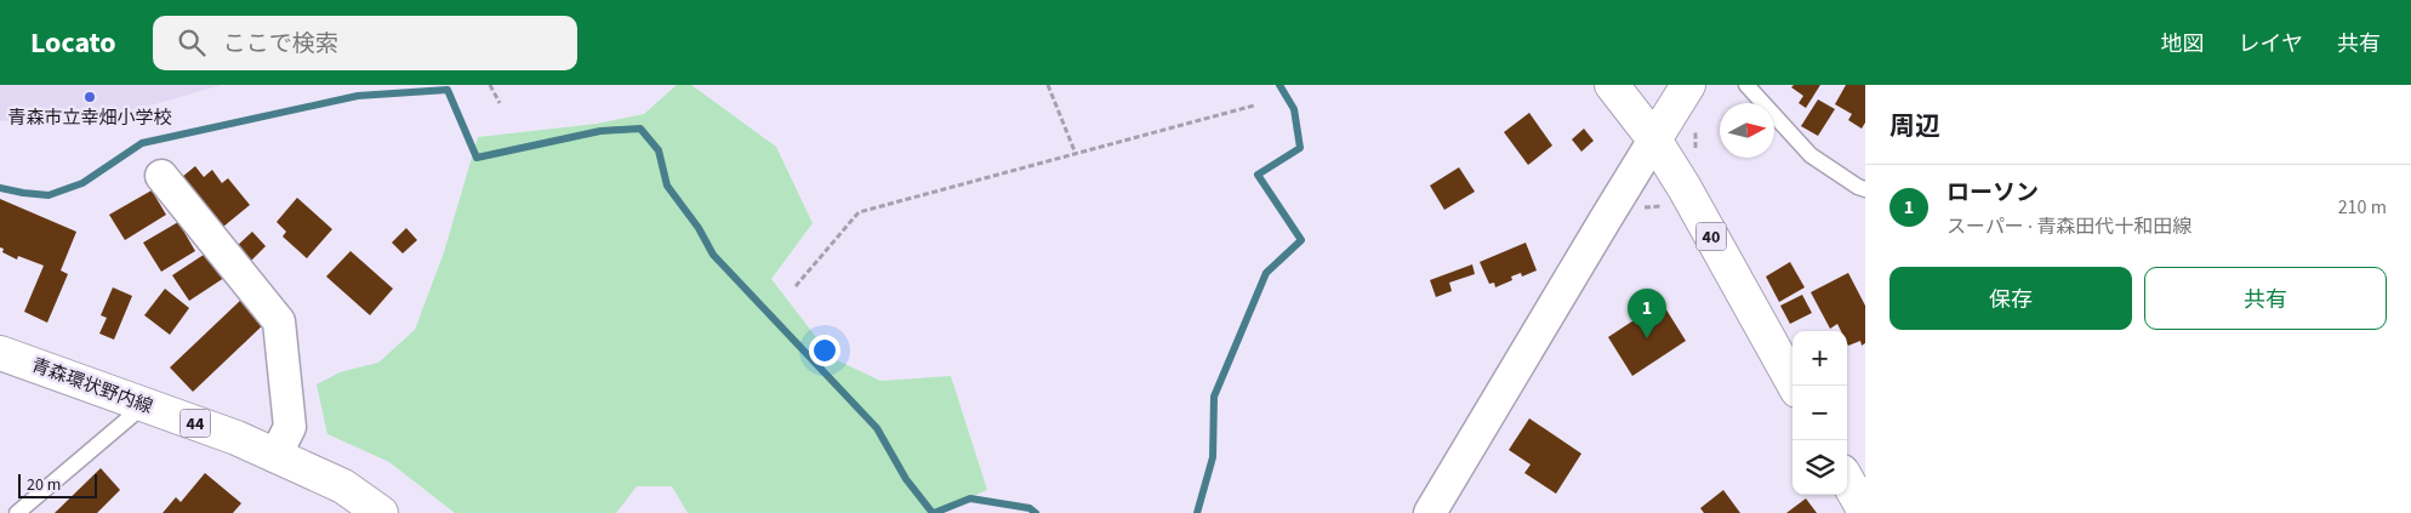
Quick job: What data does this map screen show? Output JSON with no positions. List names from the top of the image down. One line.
{"streets":{"main road":["40","青森環状野内線","44"]},"places":["青森市立幸畑小学校"],"scale_bar":"20 m","north":"right","page":{"header":"Locato","search":"ここで検索","nav":["地図","レイヤ","共有"],"heading":"周辺","list":[{"mark":"1","name":"ローソン","note":"スーパー · 青森田代十和田線","value":"210 m"}],"buttons":["保存","共有"],"pins":"1","map_buttons":["+","−"],"scale":"20 m"}}
